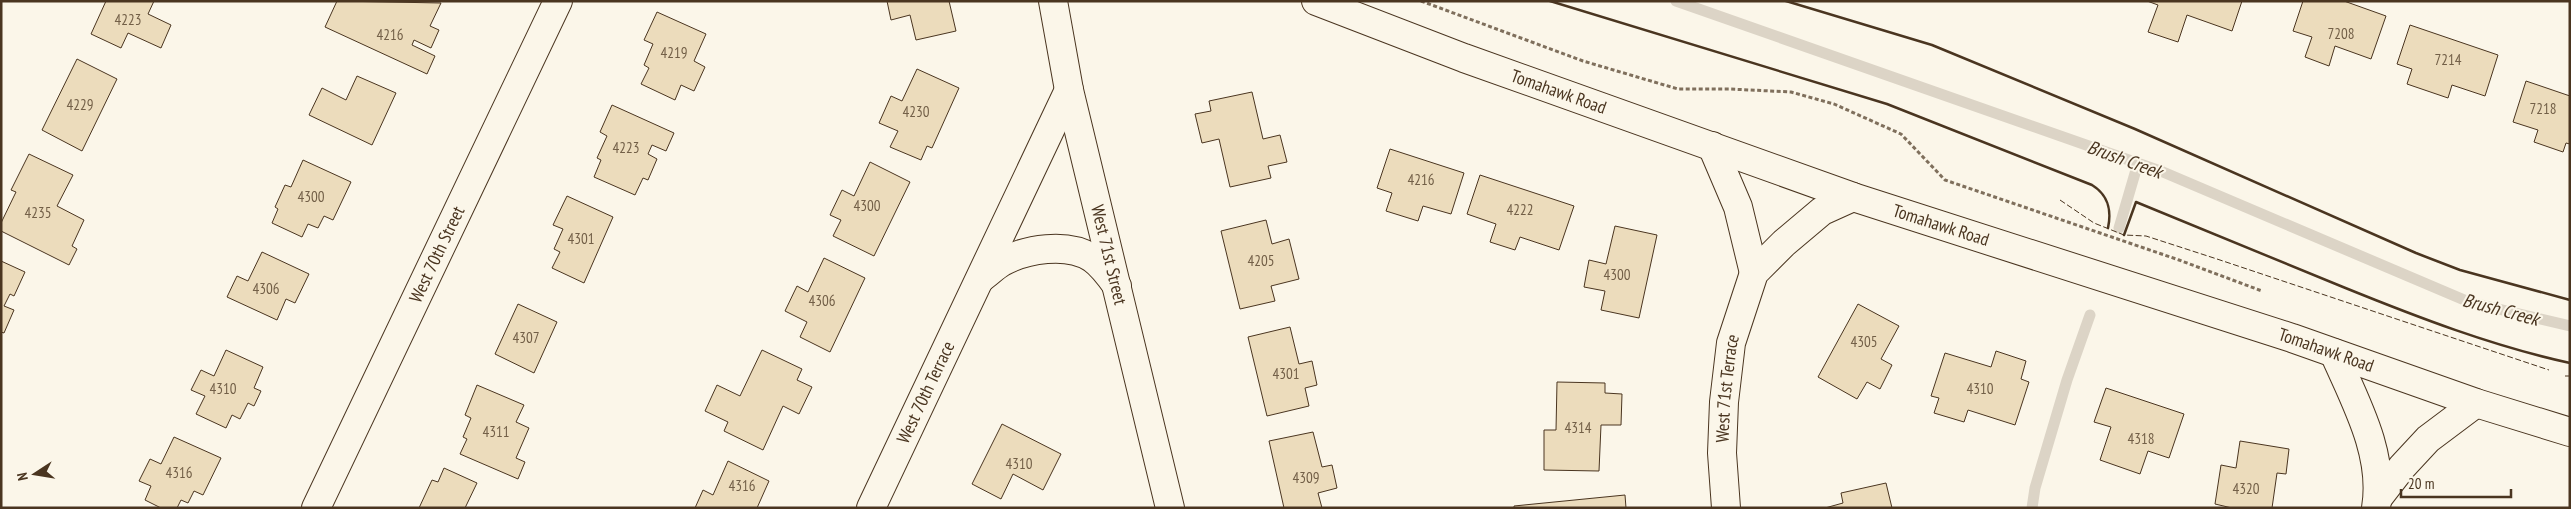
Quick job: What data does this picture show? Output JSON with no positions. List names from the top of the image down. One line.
{"streets":{"street":["Tomahawk Road","West 70th Street","West 71st Street","West 71st Terrace","West 70th Terrace"]},"crossings":[["Tomahawk Road","West 71st Terrace"],["West 71st Street","West 70th Terrace"]],"water":["Brush Creek"],"house_numbers":["4223","7208","4216","4219","7214","4229","7218","4230","4223","4216","4300","4300","4222","4235","4301","4205","4300","4306","4306","4307","4305","4301","4310","4310","4314","4311","4318","4310","4316","4309","4316","4320"],"scale_bar":"20 m","north":"left"}
